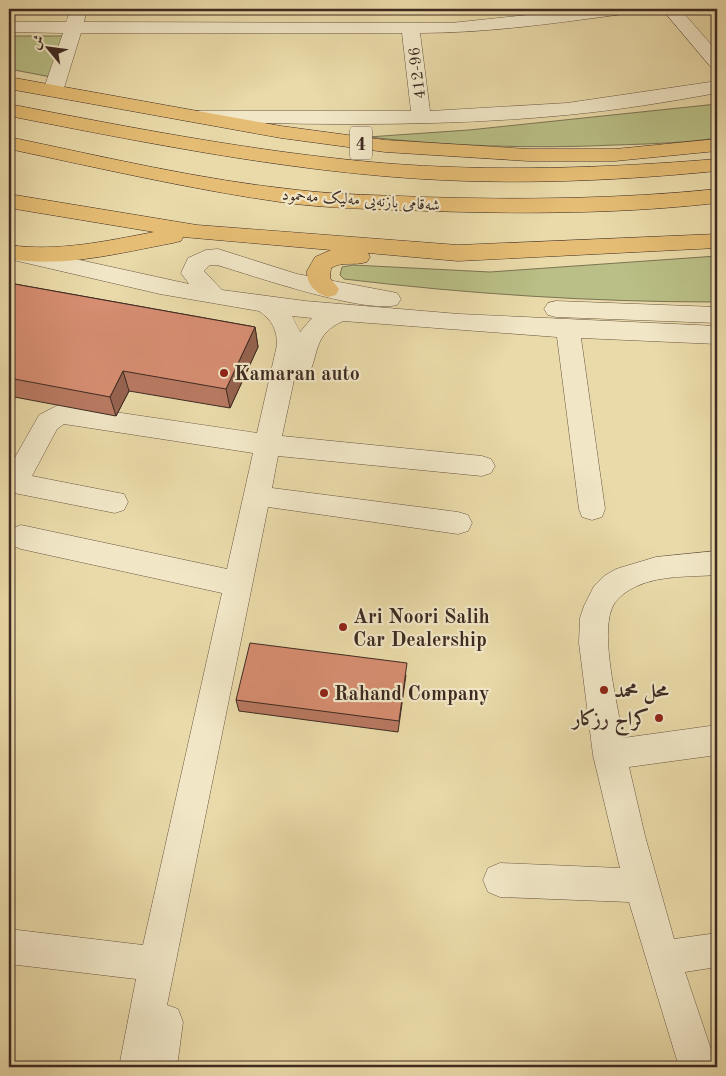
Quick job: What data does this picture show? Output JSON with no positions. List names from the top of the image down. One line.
{"streets":{"highway":["4","شەقامی بازنەیی مەلیک مەحمود"],"street":["412-96"]},"places":["Kamaran auto","Ari Noori Salih Car Dealership","محل محمد","Rahand Company","كراج رزكار"],"north":"top left"}
